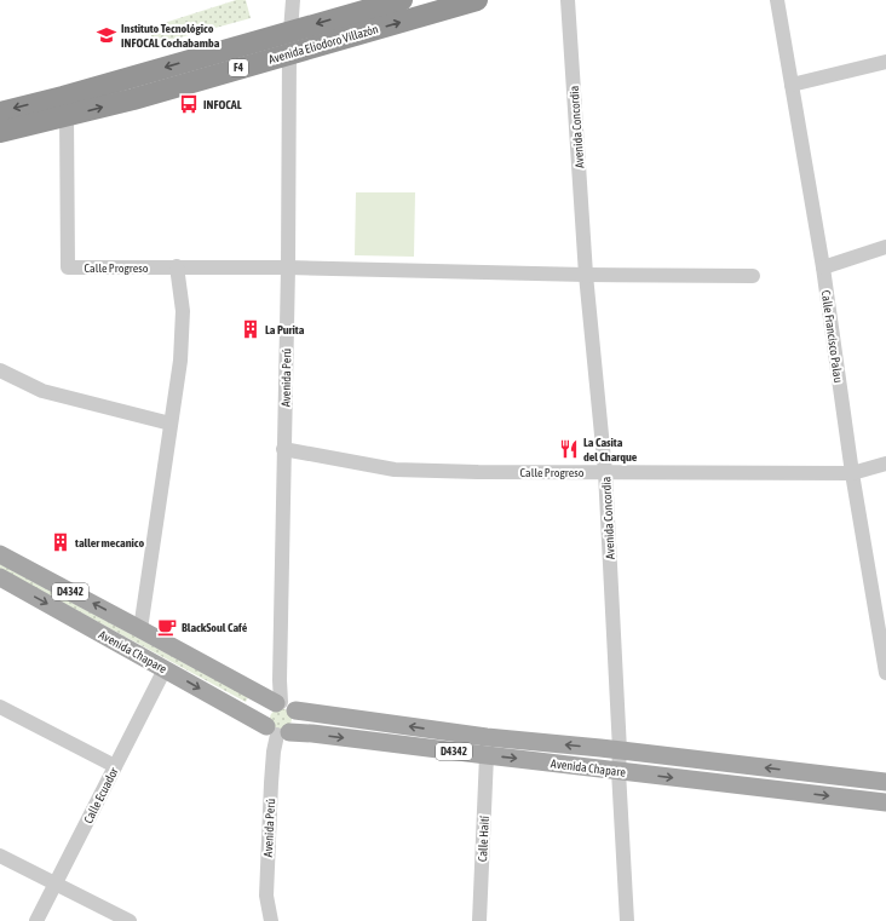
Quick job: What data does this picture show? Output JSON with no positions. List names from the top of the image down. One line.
{"streets":{"highway":["Avenida Eliodoro Villazón","F4"],"main road":["D4342","Avenida Chapare"],"street":["Avenida Concordia","Calle Progreso","Calle Francisco Palau","Avenida Perú","Calle Ecuador","Calle Haití"]},"crossings":[["Avenida Eliodoro Villazón","Calle Progreso"],["Avenida Eliodoro Villazón","Avenida Perú"],["Avenida Concordia","Calle Progreso"],["Avenida Concordia","Avenida Chapare"],["Calle Progreso","Calle Francisco Palau"],["Calle Progreso","Avenida Perú"],["Avenida Perú","Avenida Chapare"],["Avenida Chapare","Calle Ecuador"],["Avenida Chapare","Calle Haití"]],"places":{"school or university":["Instituto Tecnológico INFOCAL Cochabamba"],"bus stop":["INFOCAL"],"building":["La Purita","taller mecanico"],"restaurant":["La Casita del Charque"],"cafe":["BlackSoul Café"]}}
